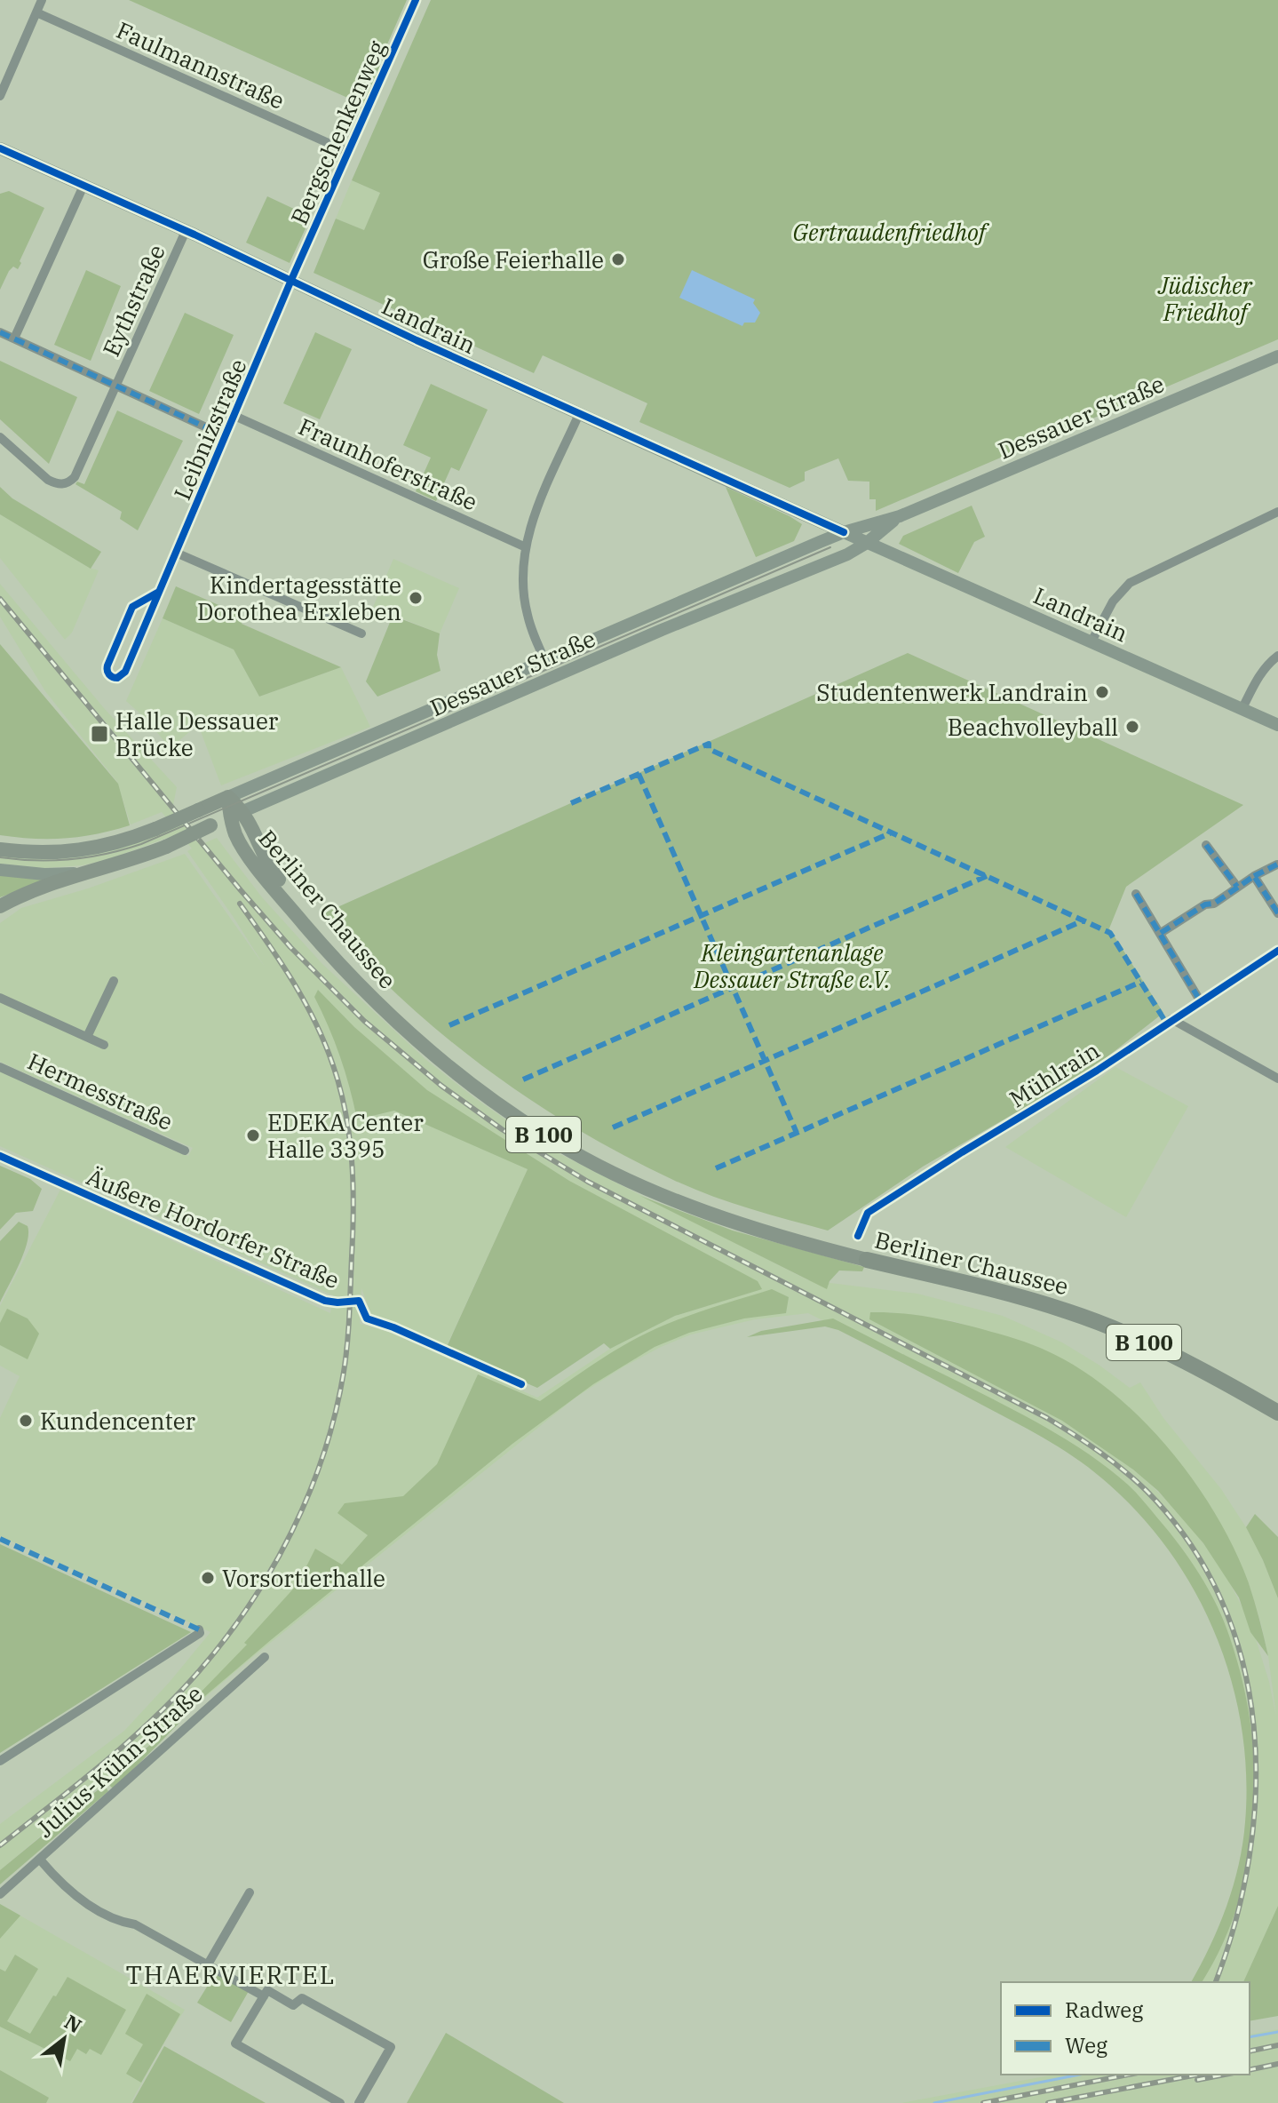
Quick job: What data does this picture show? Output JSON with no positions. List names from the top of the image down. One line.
{"streets":{"highway":["Berliner Chaussee","B 100"],"main road":["Landrain","Dessauer Straße"],"street":["Faulmannstraße","Bergschenkenweg","Eythstraße","Leibnizstraße","Fraunhoferstraße","Mühlrain","Hermesstraße","Äußere Hordorfer Straße","Julius-Kühn-Straße"]},"crossings":[["Faulmannstraße","Bergschenkenweg"],["Bergschenkenweg","Landrain"],["Bergschenkenweg","Leibnizstraße"],["Eythstraße","Landrain"],["Eythstraße","Leibnizstraße"],["Landrain","Dessauer Straße"],["Landrain","Leibnizstraße"],["Dessauer Straße","Berliner Chaussee"],["Leibnizstraße","Fraunhoferstraße"]],"districts":["THAERVIERTEL"],"parks":["Gertraudenfriedhof","Jüdischer Friedhof","Kleingartenanlage Dessauer Straße e.V."],"places":{"other":["Große Feierhalle","Kindertagesstätte Dorothea Erxleben","Studentenwerk Landrain","Beachvolleyball","EDEKA Center Halle 3395","Kundencenter","Vorsortierhalle"],"transit":["Halle Dessauer Brücke"]},"legend":["Radweg","Weg"],"north":"top right"}
